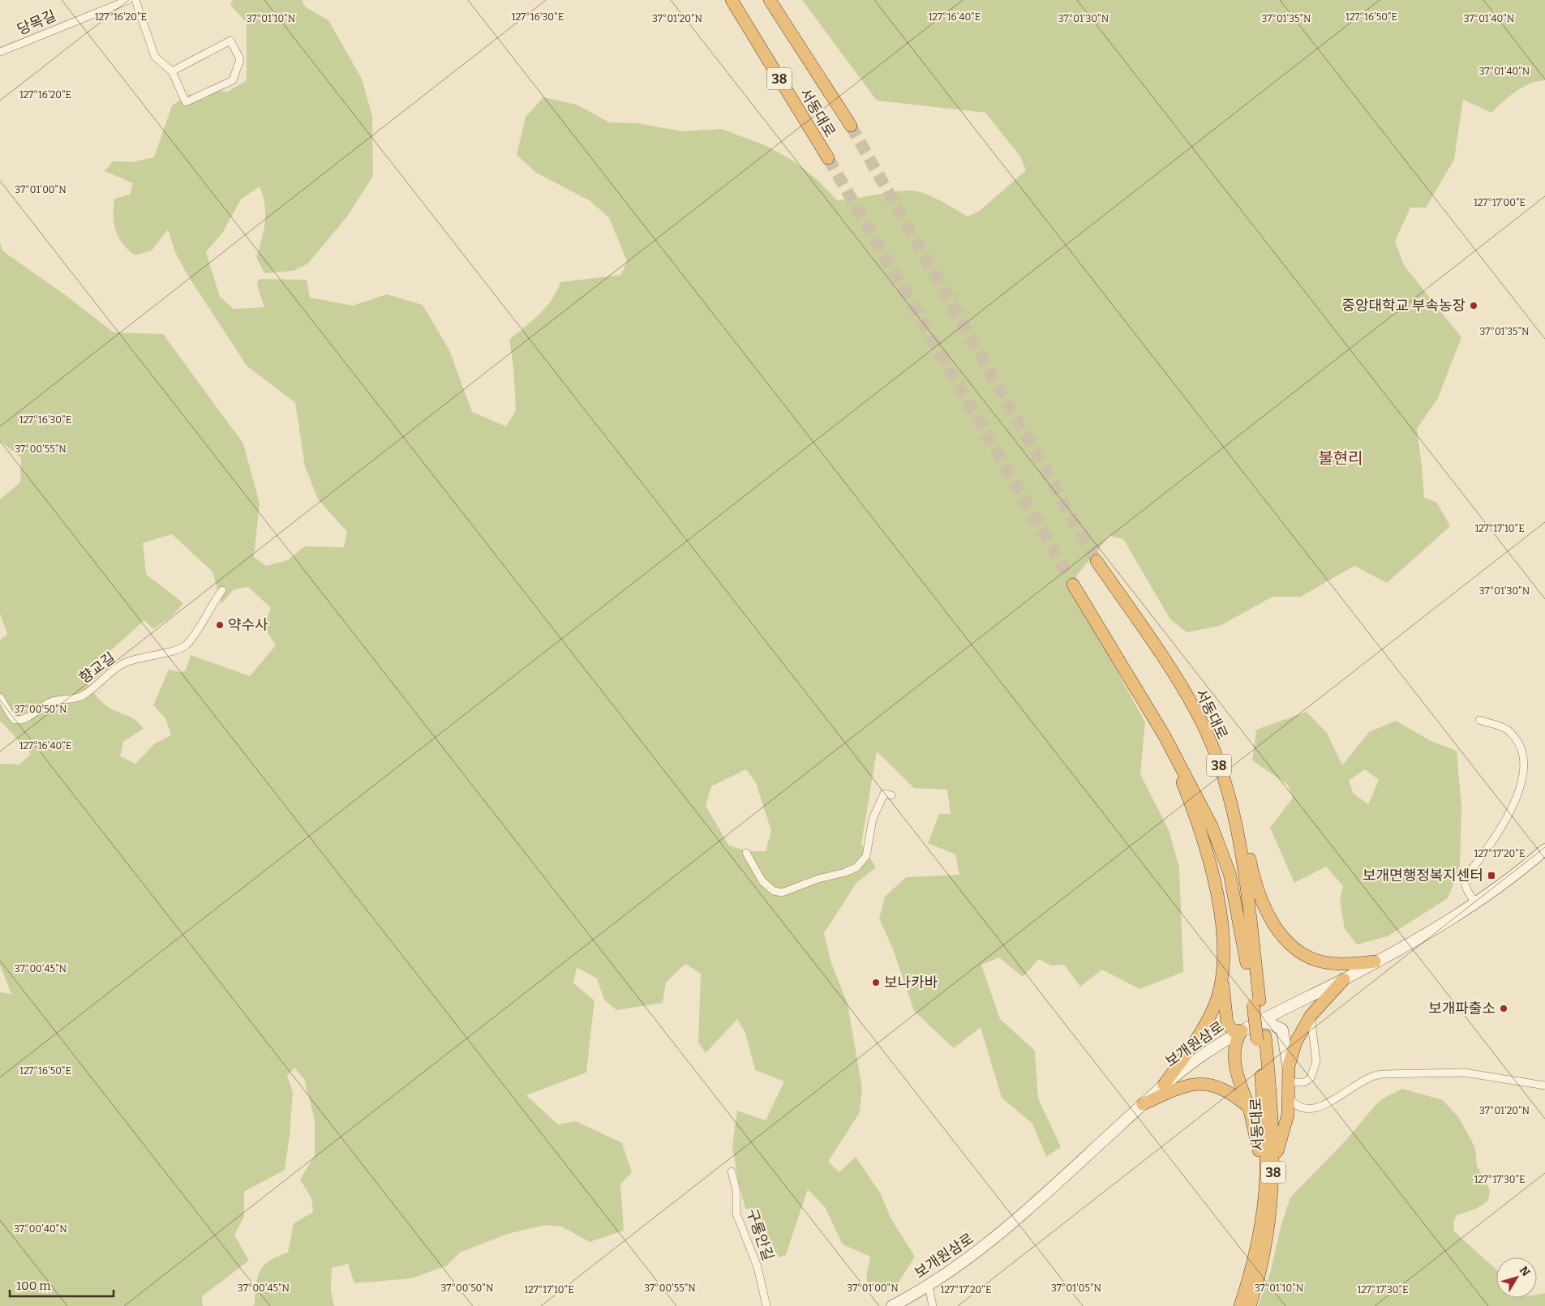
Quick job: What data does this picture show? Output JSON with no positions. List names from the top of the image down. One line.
{"streets":{"highway":["38","서동대로"],"main road":["보개원삼로"],"street":["당목길","향교길","구롱안길"]},"crossings":[["38","서동대로"]],"districts":["불현리"],"places":{"other":["중앙대학교 부속농장","약수사","보나카바","보개파출소"],"transit":["보개면행정복지센터"]},"scale_bar":"100 m","north":"top right","coordinates":["127°16'20\"E","127°16'30\"E","127°16'40\"E","127°16'50\"E","37°01'10\"N","37°01'20\"N","37°01'30\"N","37°01'35\"N","37°01'40\"N","37°01'00\"N","127°17'00\"E","37°00'55\"N","127°17'10\"E","37°00'50\"N","127°17'20\"E","37°00'45\"N","127°17'30\"E","37°00'40\"N","37°01'05\"N"]}
